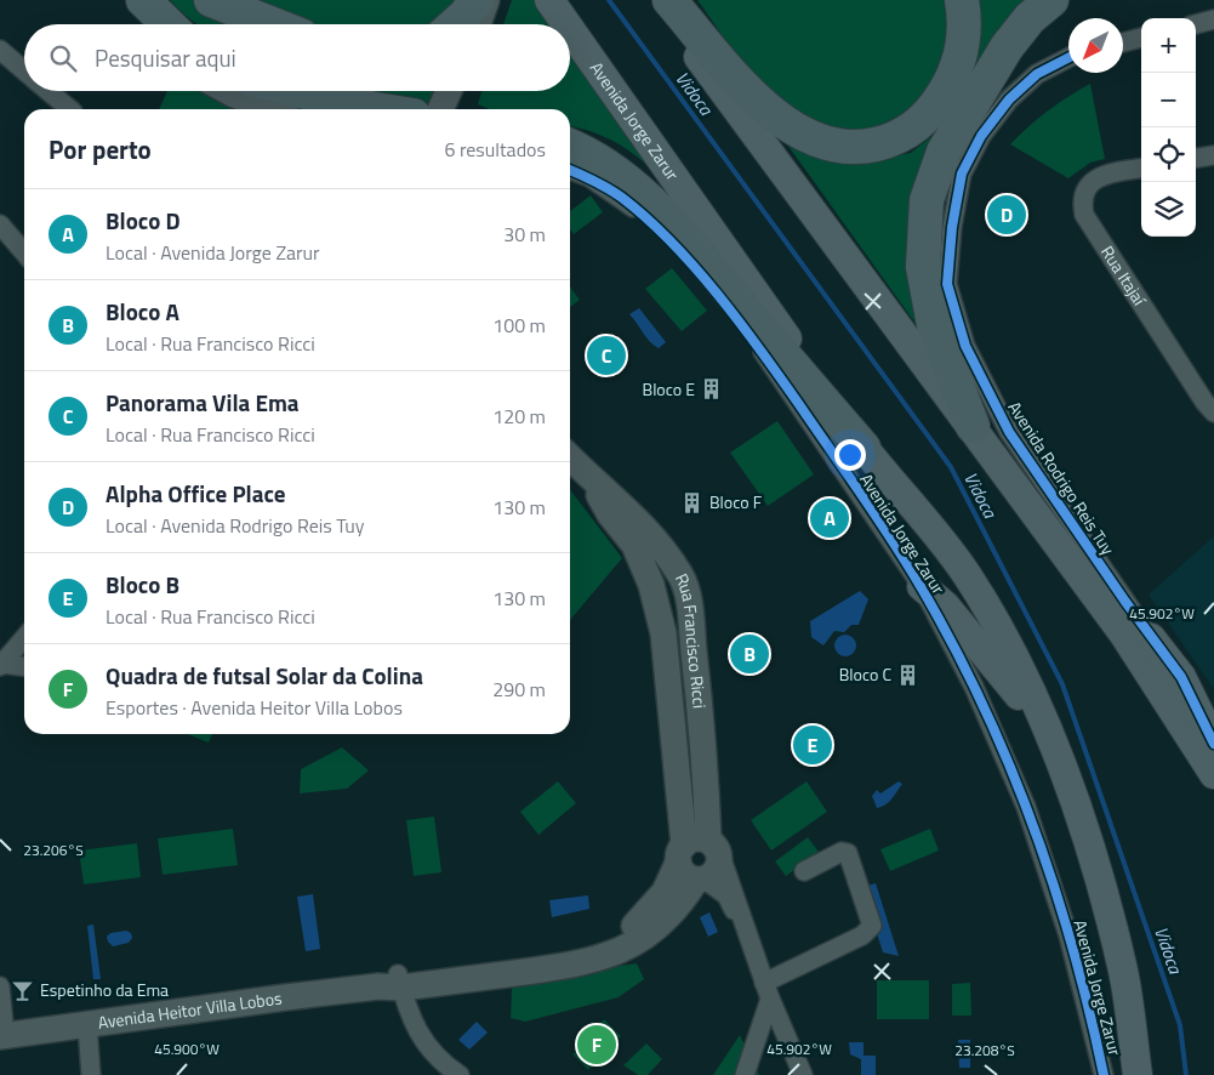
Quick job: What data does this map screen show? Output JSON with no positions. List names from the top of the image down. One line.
{"streets":{"main road":["Avenida Jorge Zarur"],"street":["Rua Itajaí","Avenida Rodrigo Reis Tuy","Rua Francisco Ricci","Avenida Heitor Villa Lobos"]},"crossings":[["Rua Francisco Ricci","Avenida Heitor Villa Lobos"]],"water":["Vidoca"],"places":{"building":["Bloco E","Bloco F","Bloco C"],"bar":["Espetinho da Ema"]},"north":"bottom left","page":{"map_buttons":["+","−"],"search":"Pesquisar aqui","heading":["Por perto","6 resultados"],"list":[{"mark":"A","name":"Bloco D","note":"Local · Avenida Jorge Zarur","value":"30 m"},{"mark":"B","name":"Bloco A","note":"Local · Rua Francisco Ricci","value":"100 m"},{"mark":"C","name":"Panorama Vila Ema","note":"Local · Rua Francisco Ricci","value":"120 m"},{"mark":"D","name":"Alpha Office Place","note":"Local · Avenida Rodrigo Reis Tuy","value":"130 m"},{"mark":"E","name":"Bloco B","note":"Local · Rua Francisco Ricci","value":"130 m"},{"mark":"F","name":"Quadra de futsal Solar da Colina","note":"Esportes · Avenida Heitor Villa Lobos","value":"290 m"}],"pins":["D","C","A","B","E","F"]},"coordinates":["45.902°W","23.206°S","45.900°W","23.208°S"]}
